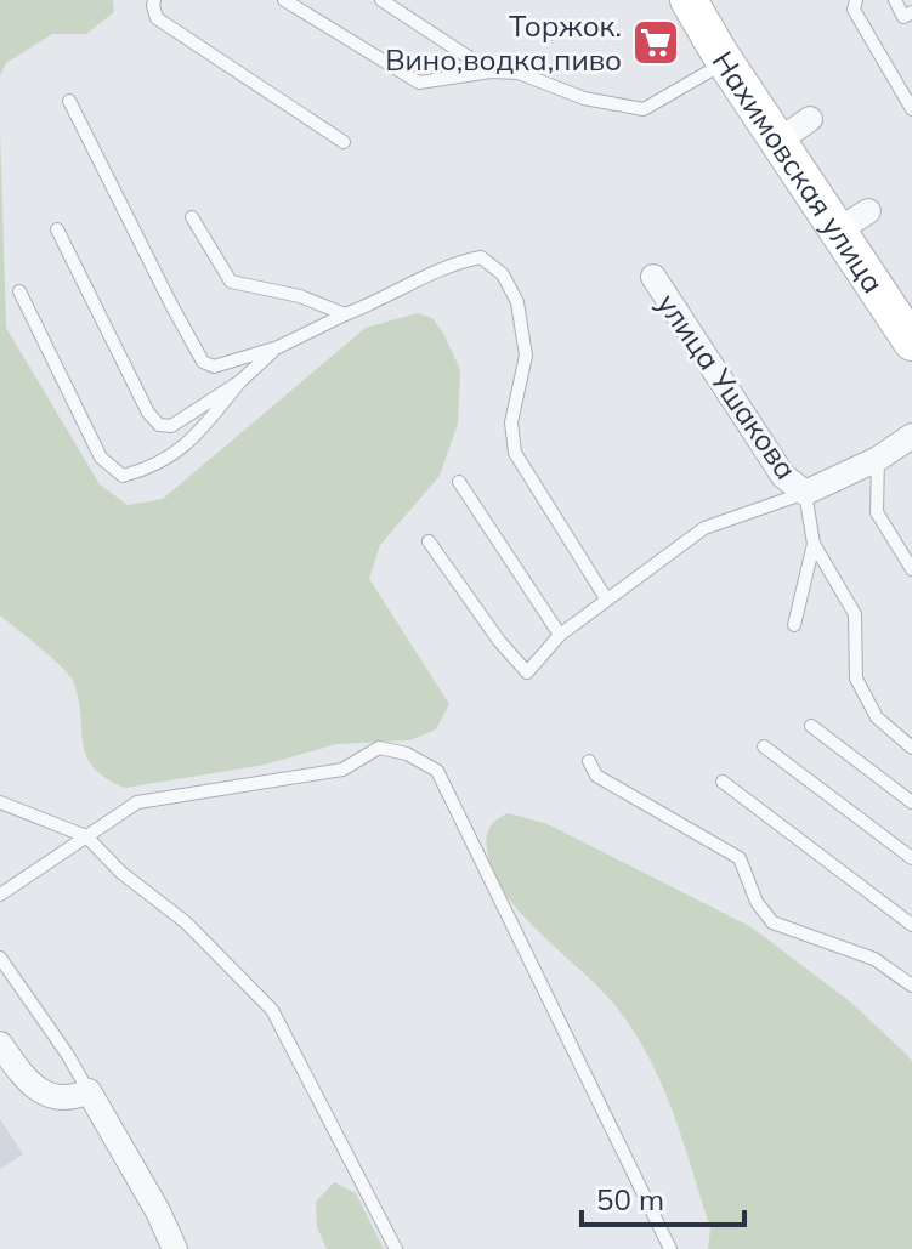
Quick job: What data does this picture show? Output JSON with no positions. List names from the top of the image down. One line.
{"streets":{"main road":["Нахимовская улица"],"street":["улица Ушакова"]},"places":{"supermarket":["Торжок. Вино,водка,пиво"]},"scale_bar":"50 m"}
